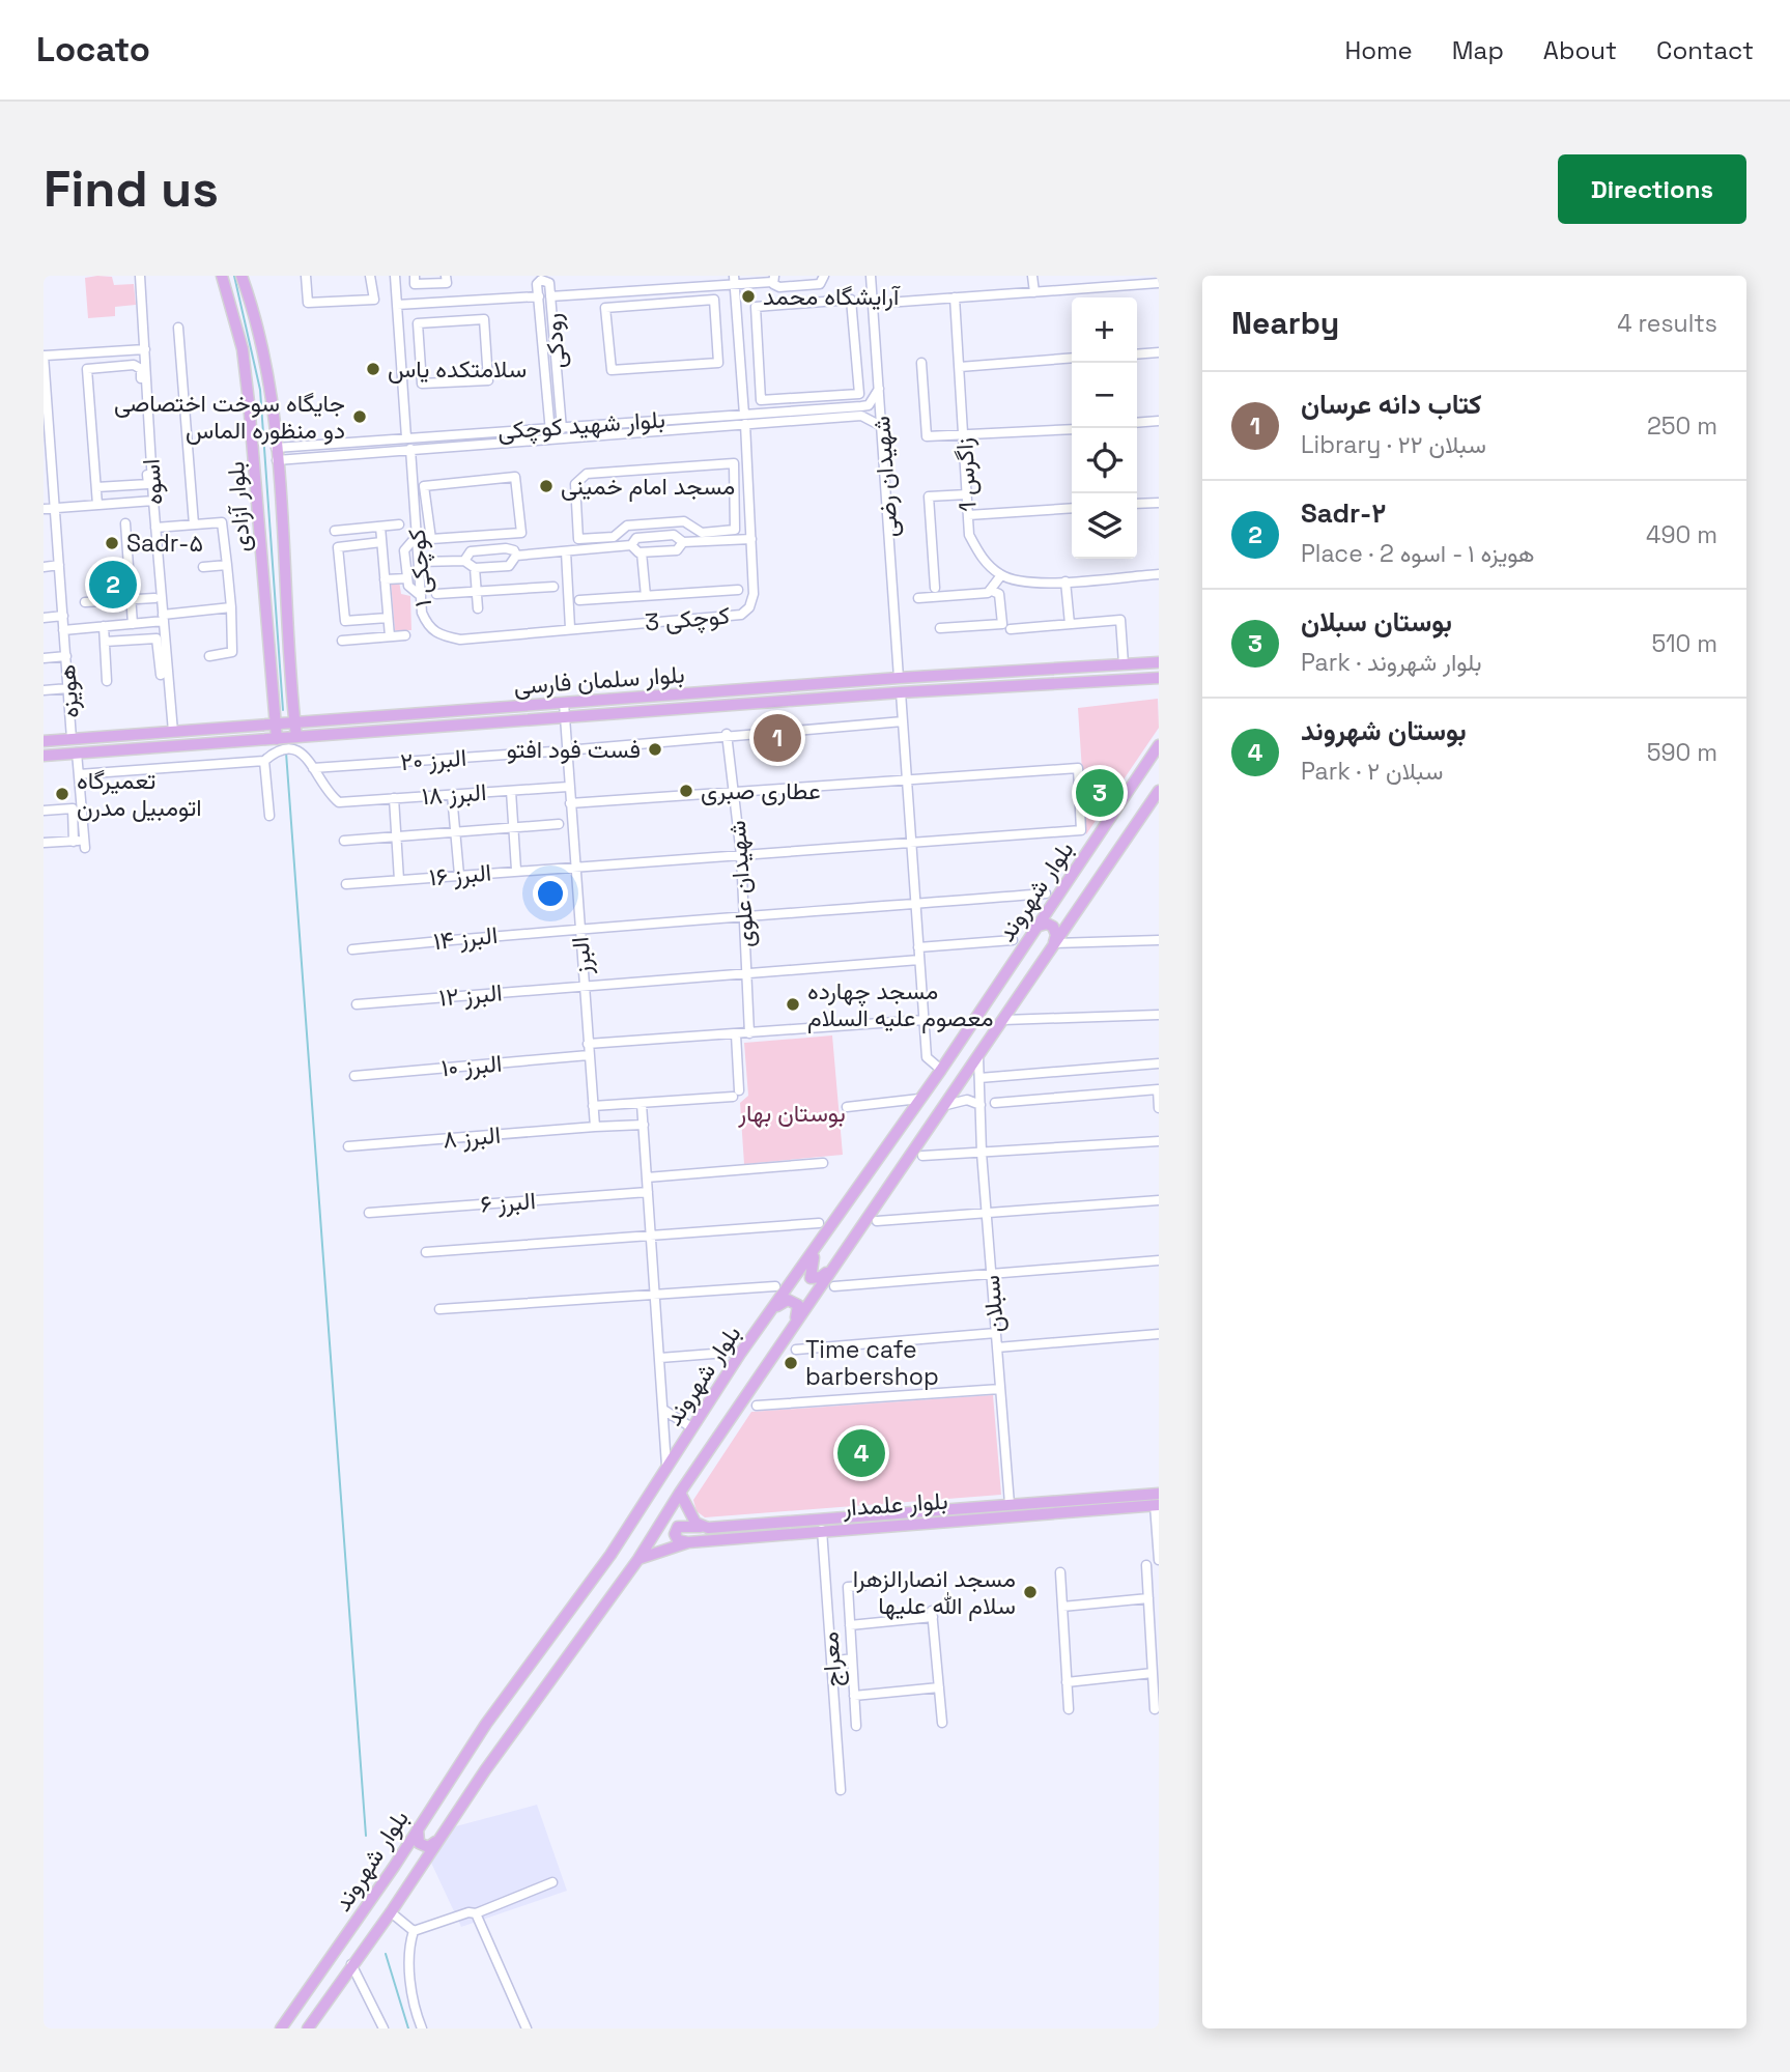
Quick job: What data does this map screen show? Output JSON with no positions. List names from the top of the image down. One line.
{"streets":{"main road":["بلوار آزادی","بلوار سلمان فارسی","بلوار شهروند","بلوار علمدار"],"street":["رودکی","بلوار شهید کوچکی","زاگرس 1","شهیدان رضی","اسوه","کوچکی ۱","کوچکی 3","هویزه","البرز ۲۰","البرز ۱۸","البرز ۱۶","شهیدان علوی","البرز ۱۴","البرز","البرز ۱۲","البرز ۱۰","البرز ۸","البرز ۶","سبلان","معراج"]},"crossings":[["رودکی","بلوار شهید کوچکی"],["بلوار شهید کوچکی","بلوار آزادی"],["بلوار شهید کوچکی","کوچکی ۱"],["بلوار شهید کوچکی","کوچکی 3"],["شهیدان رضی","بلوار سلمان فارسی"],["اسوه","بلوار سلمان فارسی"],["بلوار آزادی","بلوار سلمان فارسی"],["کوچکی ۱","کوچکی 3"],["بلوار سلمان فارسی","هویزه"],["بلوار سلمان فارسی","البرز"],["البرز ۲۰","البرز ۱۸"],["البرز ۱۸","البرز"],["البرز ۱۶","شهیدان علوی"],["البرز ۱۶","البرز"],["شهیدان علوی","البرز ۱۴"],["شهیدان علوی","البرز ۱۲"],["بلوار شهروند","سبلان"],["بلوار شهروند","بلوار علمدار"],["البرز ۱۴","البرز"],["البرز","البرز ۱۲"],["البرز","البرز ۱۰"],["البرز","البرز ۸"],["سبلان","بلوار علمدار"],["بلوار علمدار","معراج"]],"parks":["بوستان بهار"],"places":["آرایشگاه محمد","سلامتکده یاس","جایگاه سوخت اختصاصی دو منظوره الماس","مسجد امام خمینی","Sadr-۵","فست فود افتو","عطاری صبری","تعمیرگاه اتومبیل مدرن","مسجد چهارده معصوم علیه السلام","Time cafe barbershop","مسجد انصارالزهرا سلام الله علیها"],"page":{"header":"Locato","nav":["Home","Map","About","Contact"],"buttons":"Directions","title":"Find us","heading":["Nearby","4 results"],"map_buttons":["+","−"],"list":[{"mark":"1","name":"کتاب دانه عرسان","note":"Library · سبلان ۲۲","value":"250 m"},{"mark":"2","name":"Sadr-۲","note":"Place · هویزه ۱ - اسوه 2","value":"490 m"},{"mark":"3","name":"بوستان سبلان","note":"Park · بلوار شهروند","value":"510 m"},{"mark":"4","name":"بوستان شهروند","note":"Park · سبلان ۲","value":"590 m"}],"pins":["2","1","3","4"]}}
